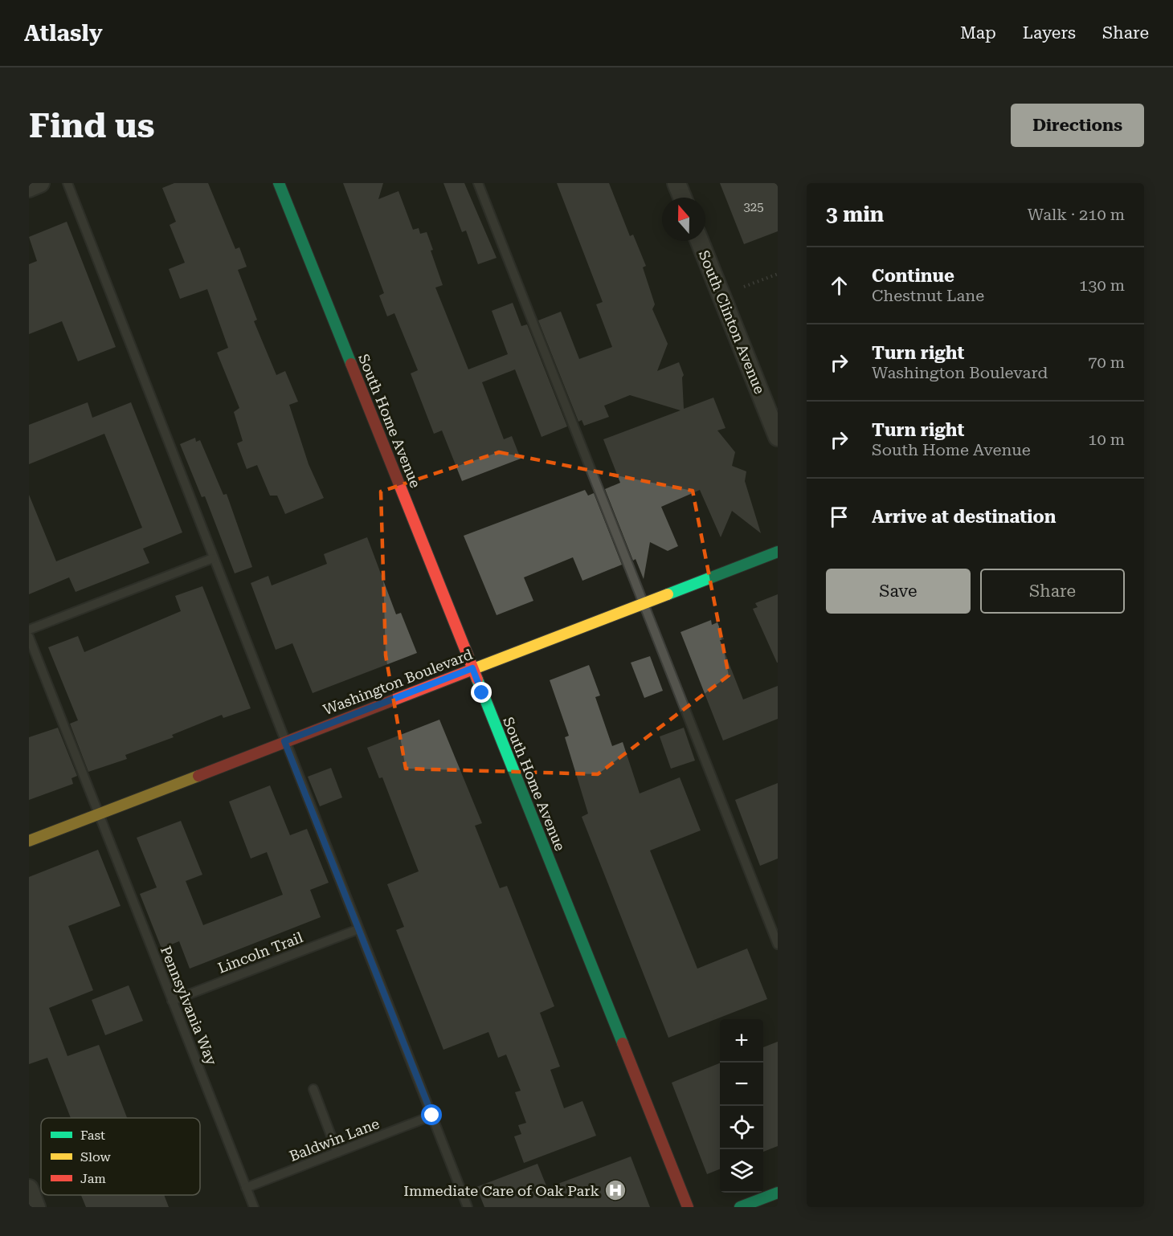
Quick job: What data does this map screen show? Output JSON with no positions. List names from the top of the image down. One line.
{"streets":{"street":["South Clinton Avenue","South Home Avenue","Washington Boulevard"],"lane":["Lincoln Trail","Pennsylvania Way","Baldwin Lane"]},"crossings":[["South Home Avenue","Washington Boulevard"],["Washington Boulevard","Pennsylvania Way"],["Lincoln Trail","Pennsylvania Way"],["Pennsylvania Way","Baldwin Lane"]],"places":{"hospital":["Immediate Care of Oak Park"]},"house_numbers":["325"],"legend":["Fast","Slow","Jam"],"north":"top","page":{"header":"Atlasly","nav":["Map","Layers","Share"],"buttons":["Directions",["Save","Share"]],"title":"Find us","heading":["3 min","Walk · 210 m"],"list":[["Continue","Chestnut Lane","130 m"],["Turn right","Washington Boulevard","70 m"],["Turn right","South Home Avenue","10 m"],"Arrive at destination"],"map_buttons":["+","−"]}}
